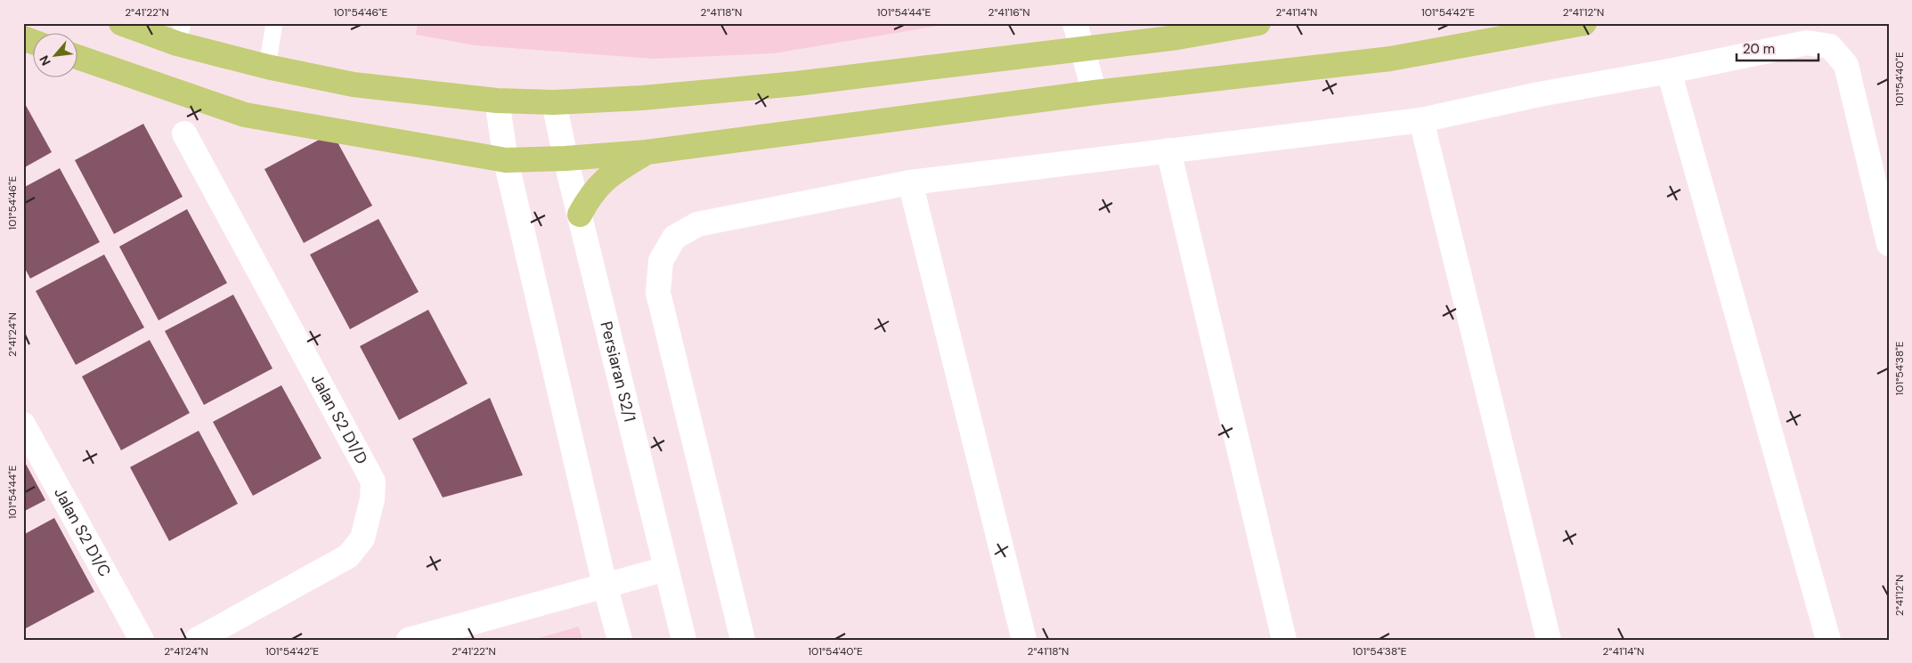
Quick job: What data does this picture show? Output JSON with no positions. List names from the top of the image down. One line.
{"streets":{"street":["Persiaran S2/1","Jalan S2 D1/D","Jalan S2 D1/C"]},"scale_bar":"20 m","north":"bottom left","coordinates":["2°41'22\"N","101°54'46\"E","2°41'18\"N","101°54'44\"E","2°41'16\"N","2°41'14\"N","101°54'42\"E","2°41'12\"N","101°54'40\"E","2°41'24\"N","101°54'38\"E"]}
